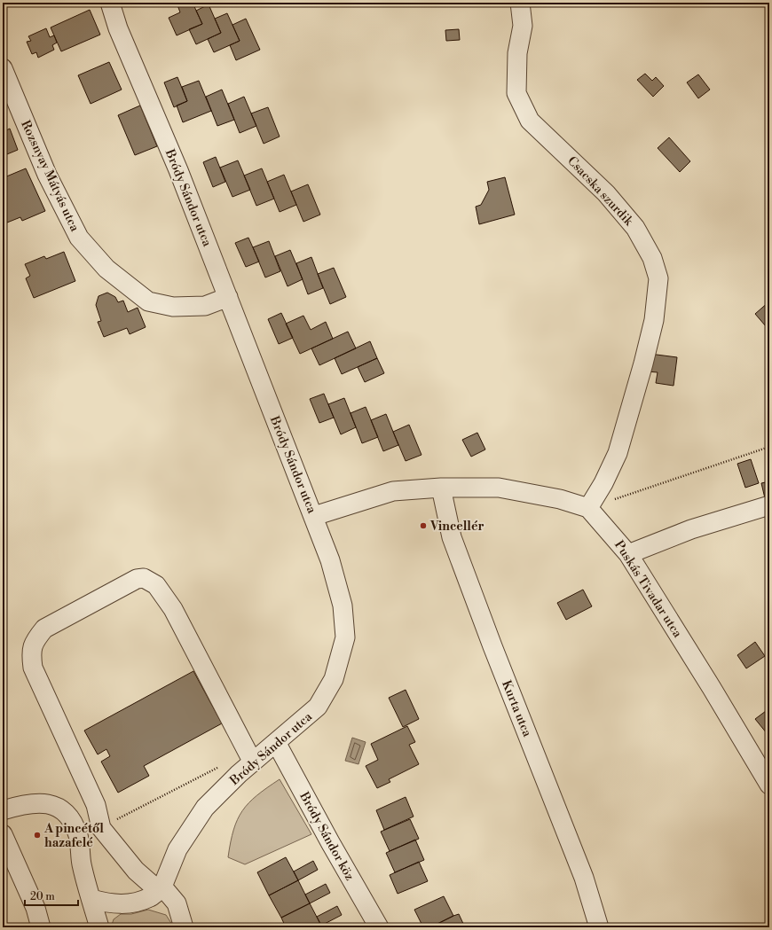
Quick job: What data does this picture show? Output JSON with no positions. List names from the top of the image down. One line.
{"streets":{"street":["Rozsnyay Mátyás utca","Csacska szurdik","Bródy Sándor utca","Puskás Tivadar utca","Kurta utca","Bródy Sándor köz"]},"crossings":[["Rozsnyay Mátyás utca","Bródy Sándor utca"],["Csacska szurdik","Puskás Tivadar utca"],["Bródy Sándor utca","Bródy Sándor köz"]],"places":["Vincellér","A pincétől hazafelé"],"scale_bar":"20 m"}
